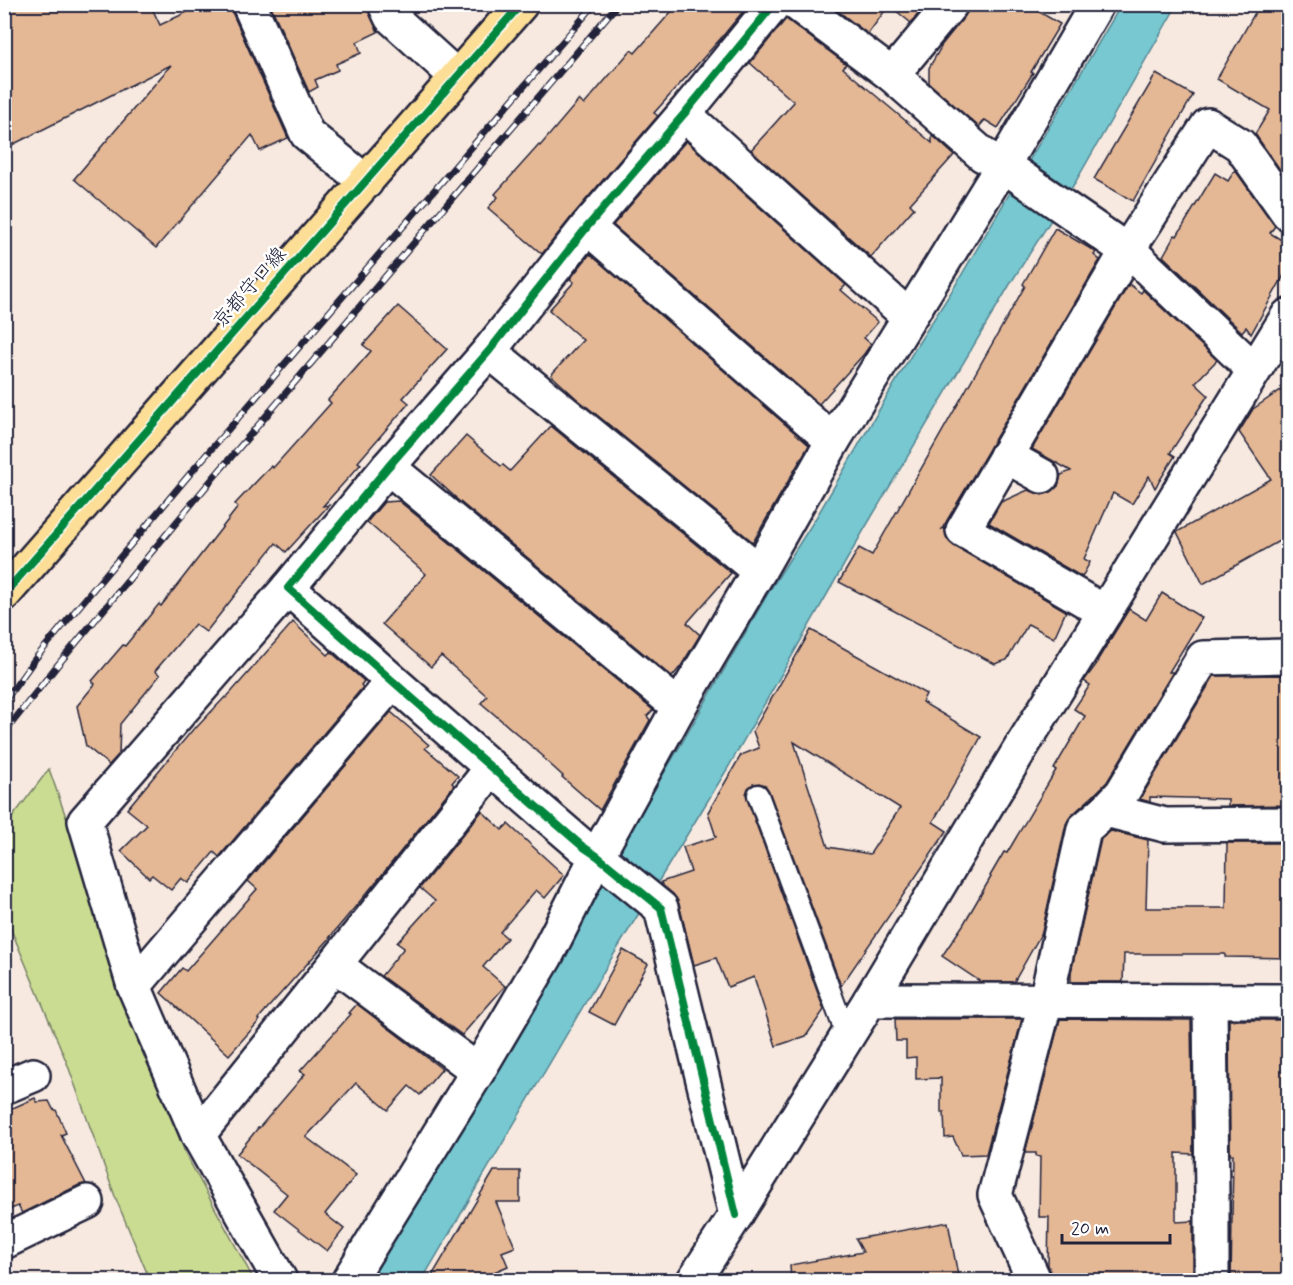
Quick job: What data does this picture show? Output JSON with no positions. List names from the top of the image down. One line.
{"streets":{"main road":["京都守口線"]},"scale_bar":"20 m"}
